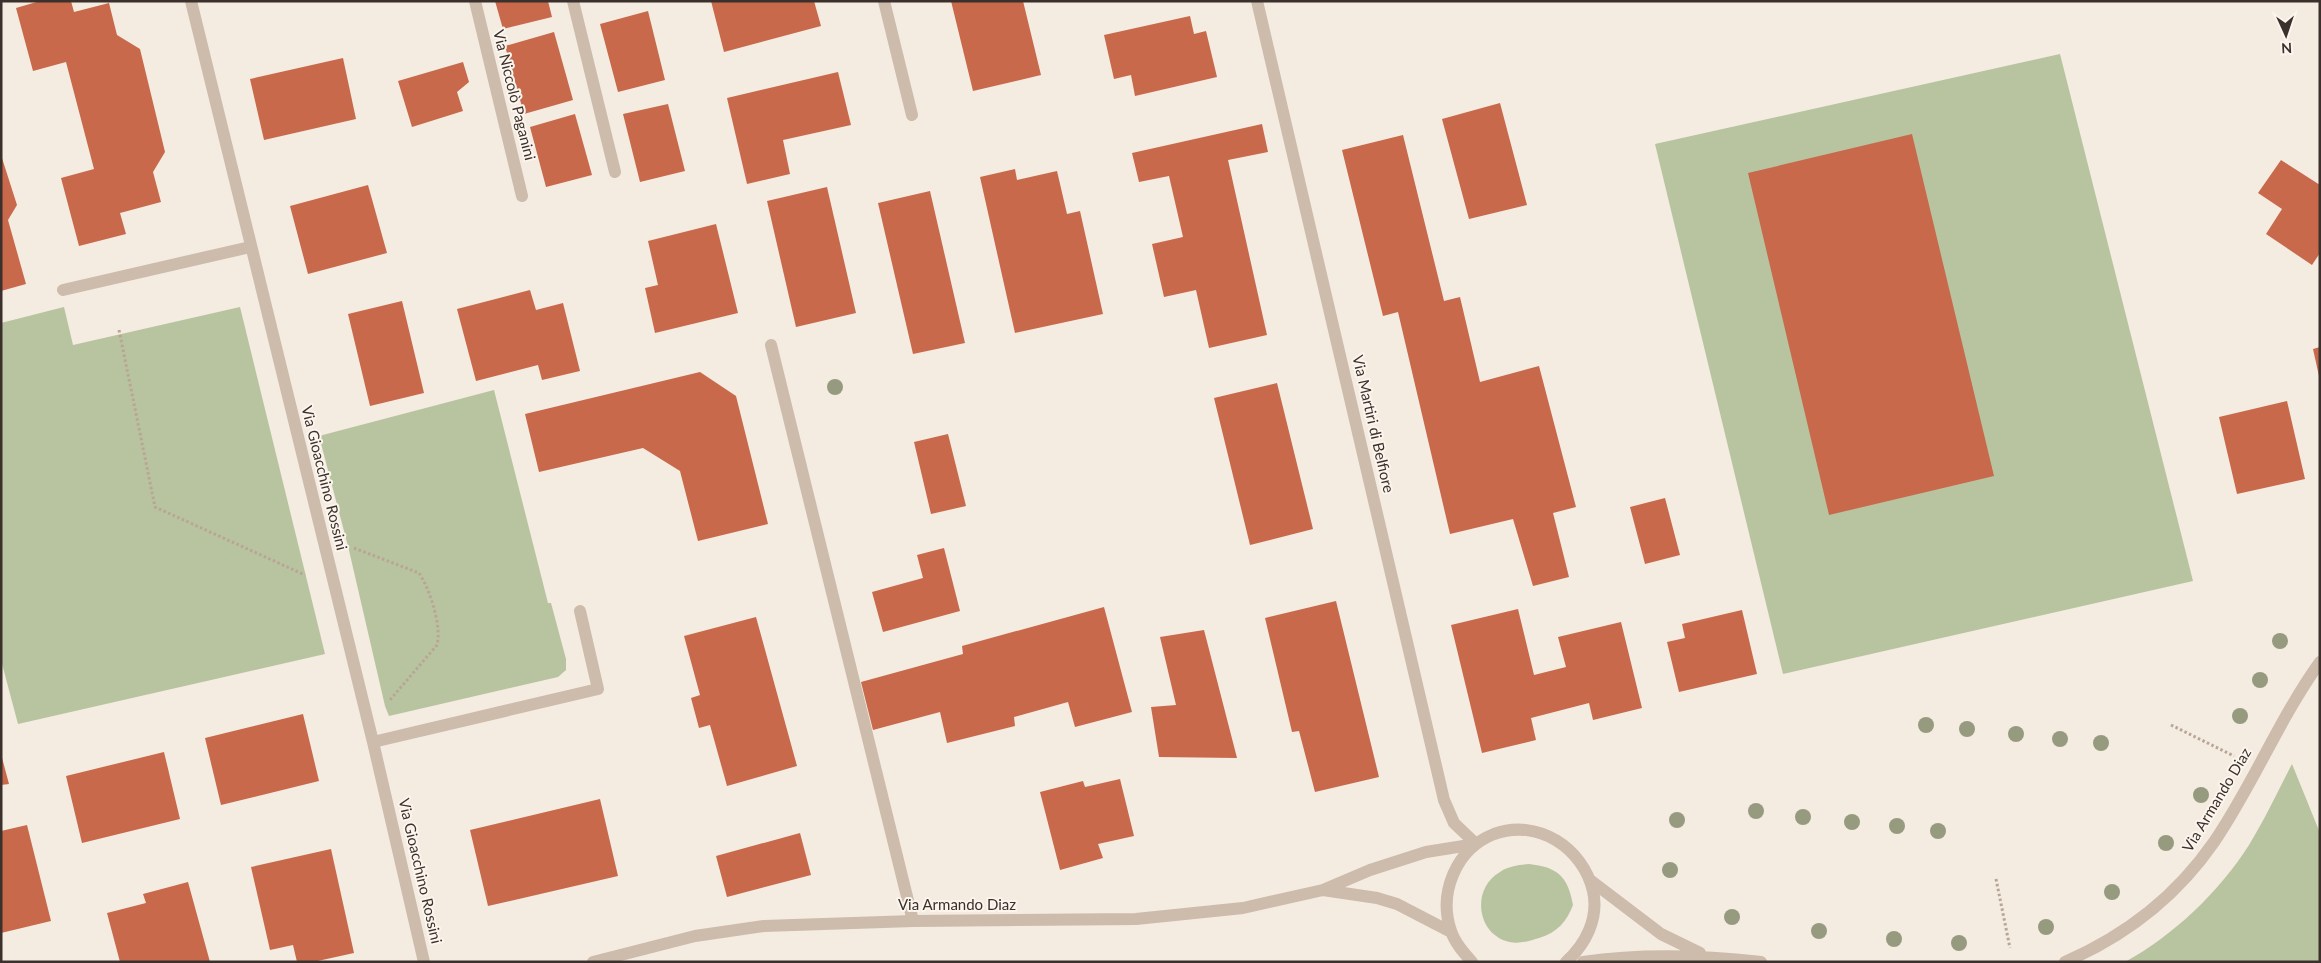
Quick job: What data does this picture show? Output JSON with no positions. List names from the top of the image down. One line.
{"streets":{"street":["Via Niccolò Paganini","Via Martiri di Belfiore","Via Gioacchino Rossini","Via Armando Diaz"]},"crossings":[["Via Martiri di Belfiore","Via Armando Diaz"]],"north":"bottom"}
